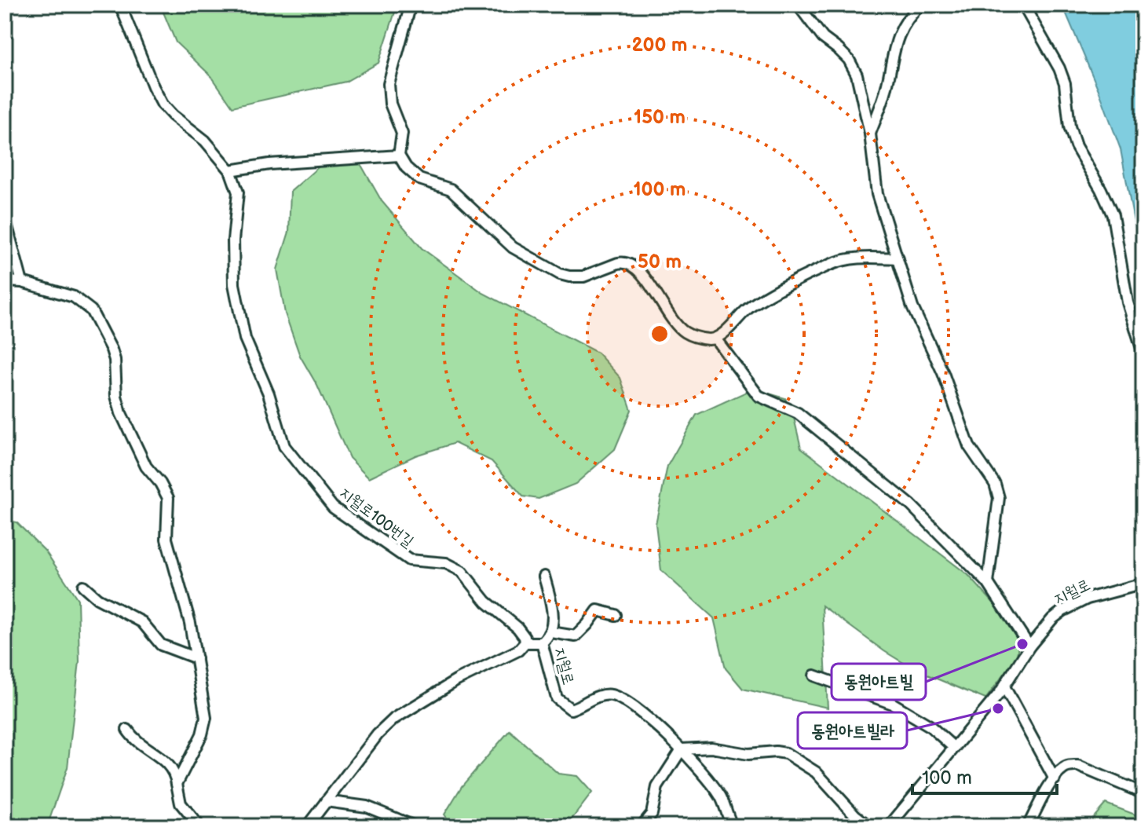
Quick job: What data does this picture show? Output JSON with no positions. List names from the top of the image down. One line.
{"streets":{"street":["지월로100번길","지월로"]},"places":["동원아트빌","동원아트빌라"],"scale_bar":"100 m","rings":["200 m","150 m","100 m","50 m"]}
